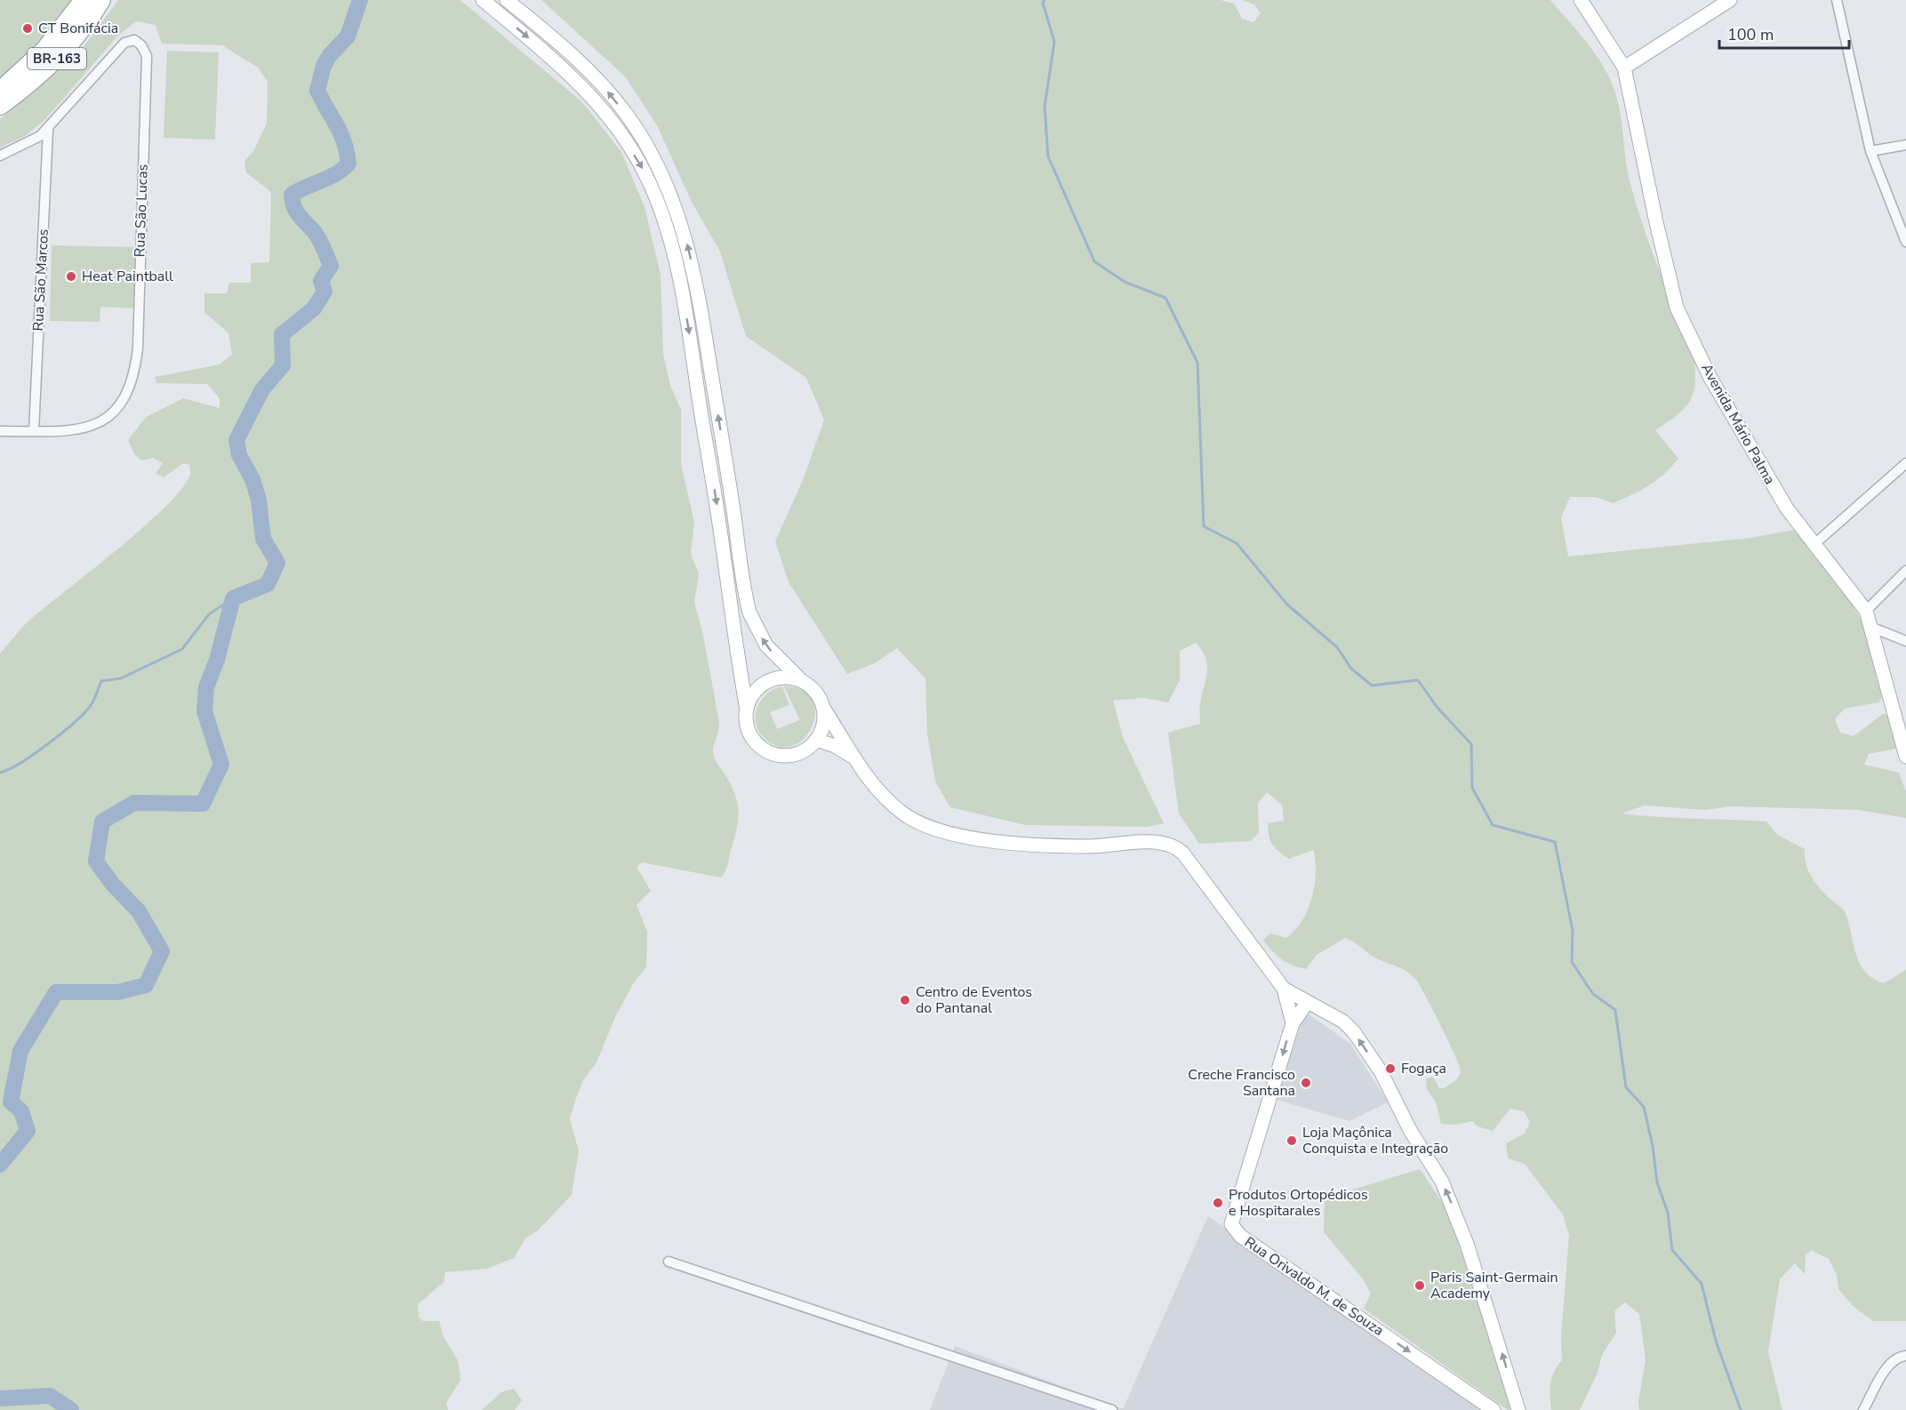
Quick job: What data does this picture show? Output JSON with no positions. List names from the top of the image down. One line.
{"streets":{"highway":["BR-163"],"main road":["Avenida Mário Palma","Rua Orivaldo M. de Souza"],"street":["Rua São Lucas","Rua São Marcos"]},"crossings":[["Rua São Lucas","Rua São Marcos"]],"places":["CT Bonifácia","Heat Paintball","Centro de Eventos do Pantanal","Fogaça","Creche Francisco Santana","Loja Maçônica Conquista e Integração","Produtos Ortopédicos e Hospitarales","Paris Saint-Germain Academy"],"scale_bar":"100 m"}
